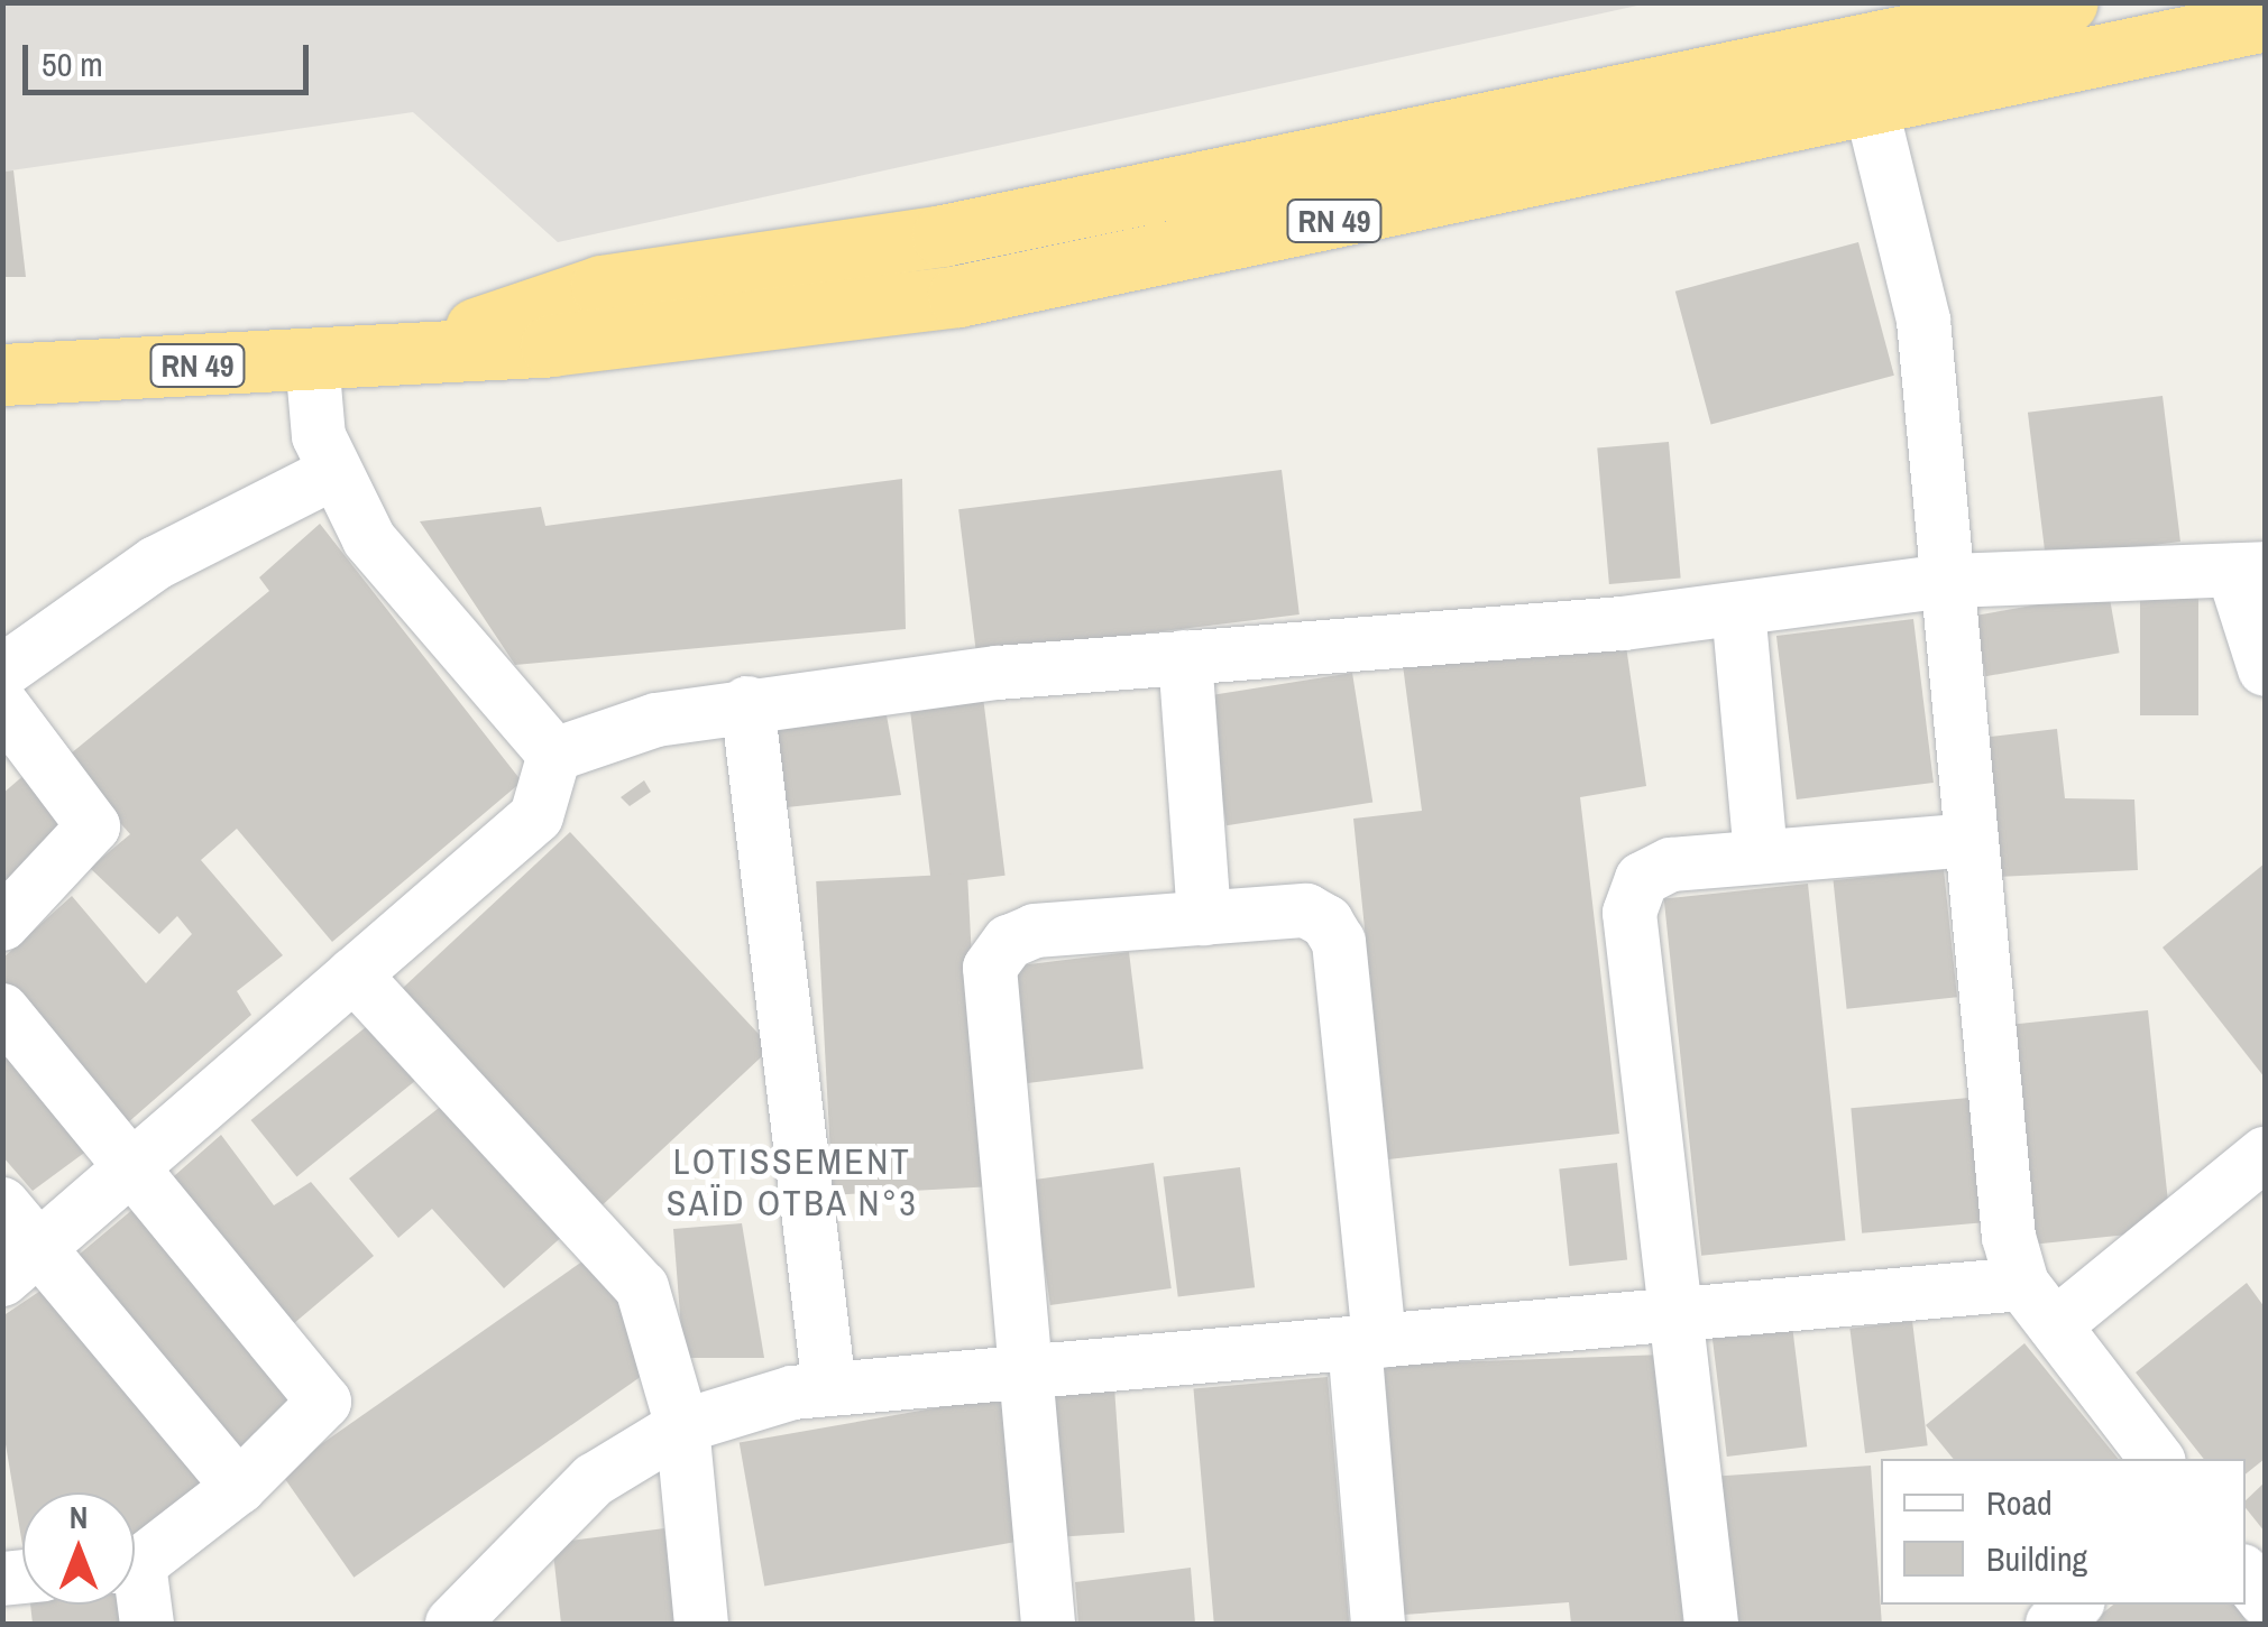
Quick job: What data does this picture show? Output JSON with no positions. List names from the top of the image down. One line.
{"streets":{"highway":["RN 49"]},"districts":["LOTISSEMENT SAÏD OTBA N°3"],"legend":["Road","Building"],"scale_bar":"50 m","north":"top"}
